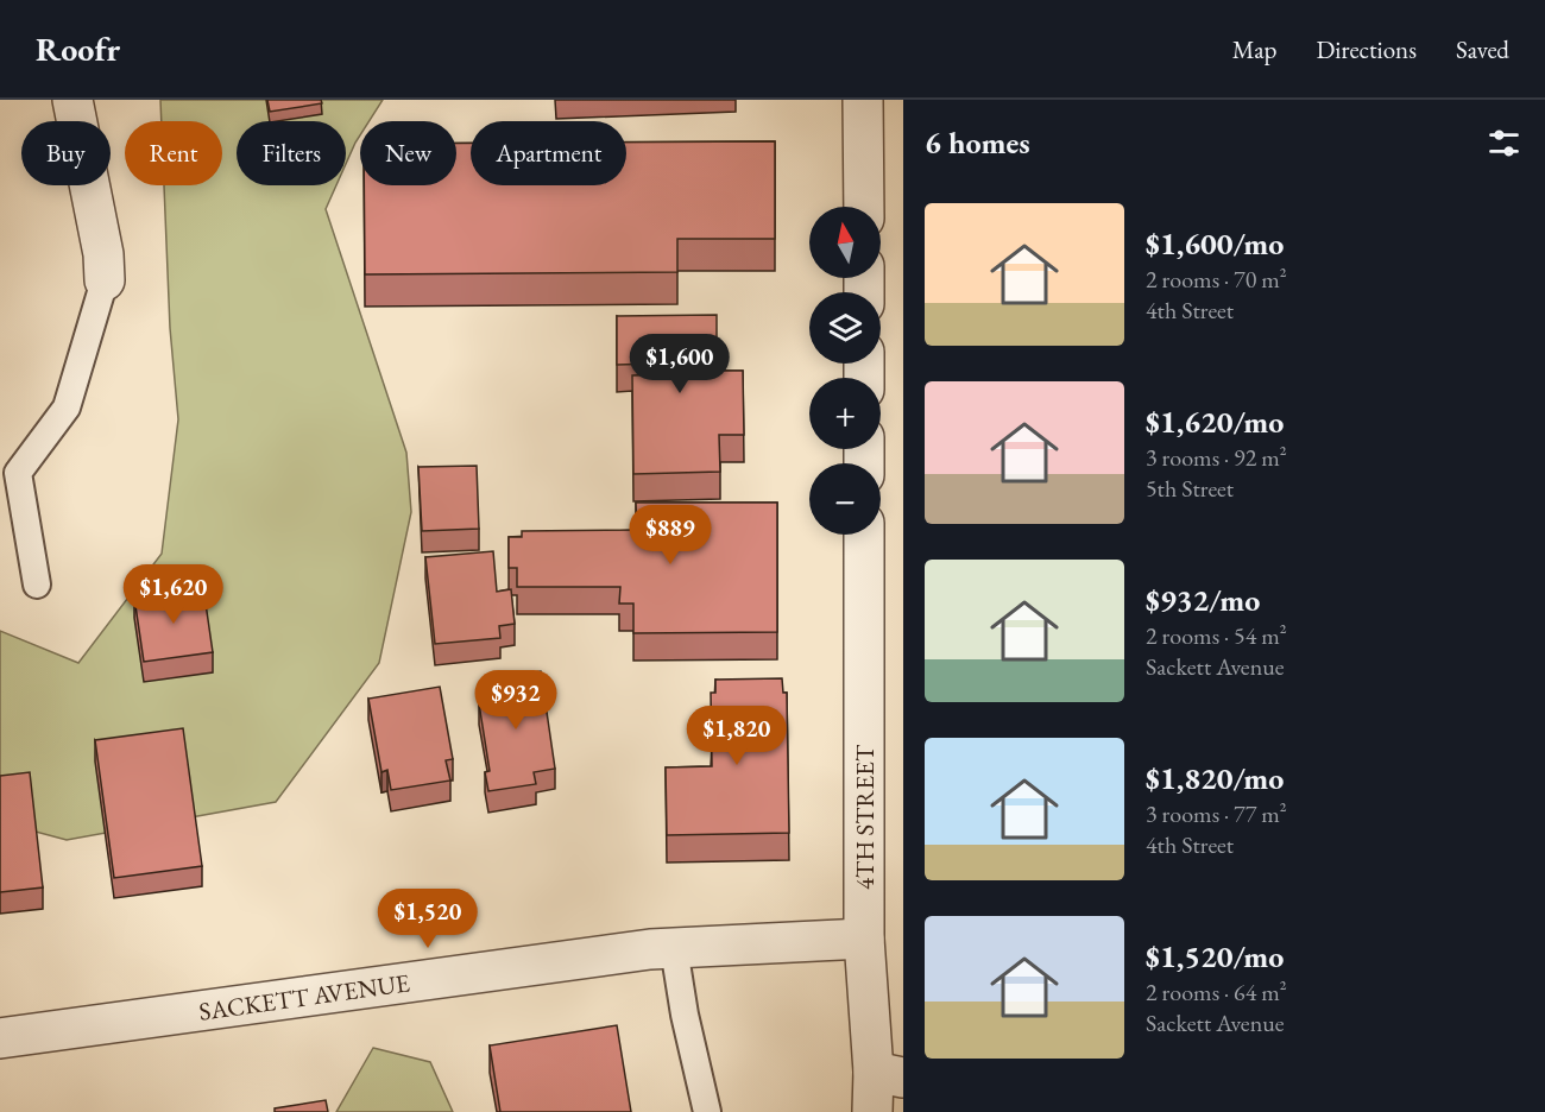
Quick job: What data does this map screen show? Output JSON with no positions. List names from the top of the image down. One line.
{"streets":{"street":["4TH STREET","SACKETT AVENUE"]},"crossings":[["4TH STREET","SACKETT AVENUE"]],"north":"top","page":{"header":"Roofr","nav":["Map","Directions","Saved"],"heading":"6 homes","chip":["Buy","Rent","Filters","New","Apartment"],"list":[{"name":"$1,600/mo","note":"2 rooms · 70 m² · 4th Street"},{"name":"$1,620/mo","note":"3 rooms · 92 m² · 5th Street"},{"name":"$932/mo","note":"2 rooms · 54 m² · Sackett Avenue"},{"name":"$1,820/mo","note":"3 rooms · 77 m² · 4th Street"},{"name":"$1,520/mo","note":"2 rooms · 64 m² · Sackett Avenue"}],"map_buttons":["+","−"],"price":["$1,600","$889","$1,620","$932","$1,820","$1,520"]}}
